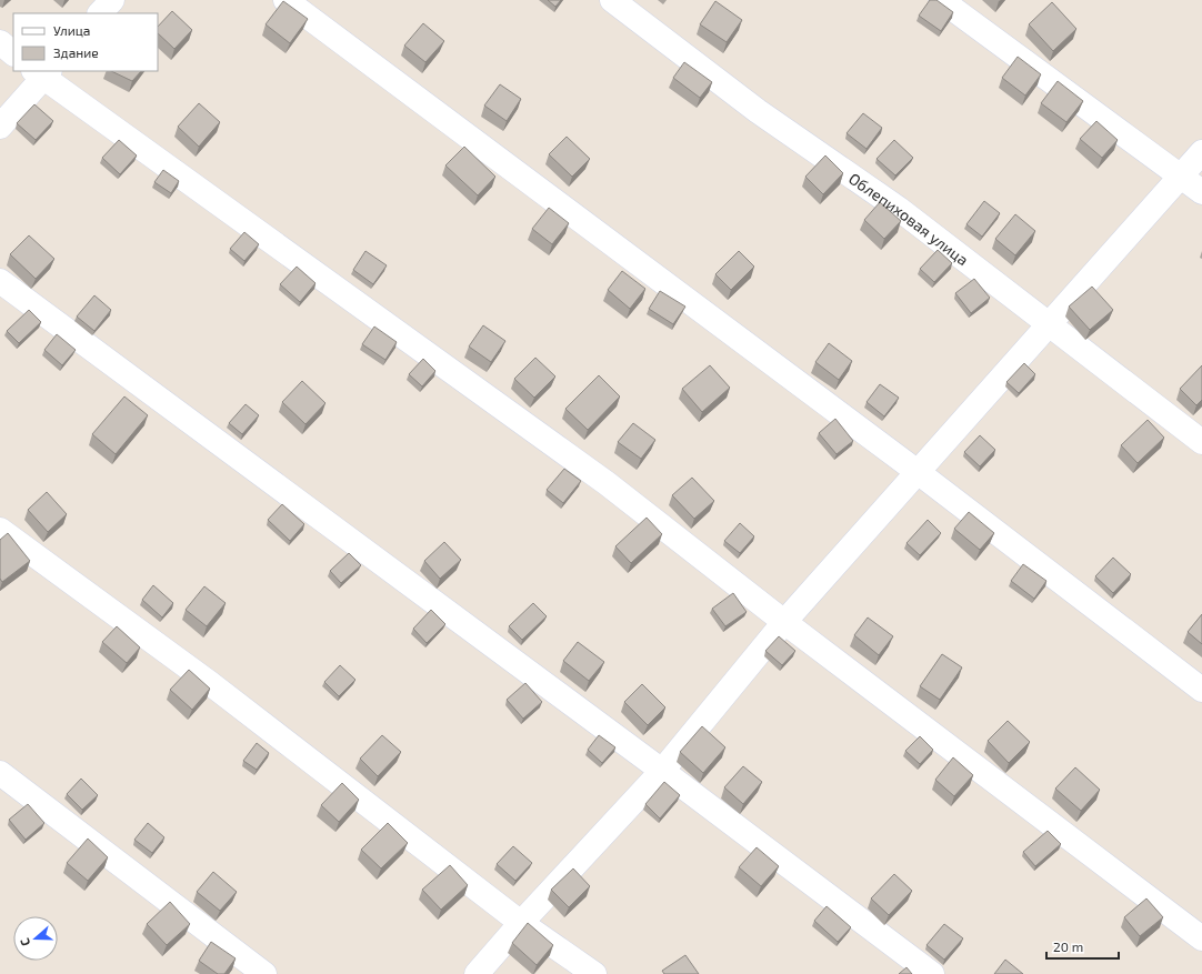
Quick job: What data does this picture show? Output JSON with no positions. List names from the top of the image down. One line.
{"streets":{"street":["Облепиховая улица"]},"legend":["Улица","Здание"],"scale_bar":"20 m","north":"left"}
